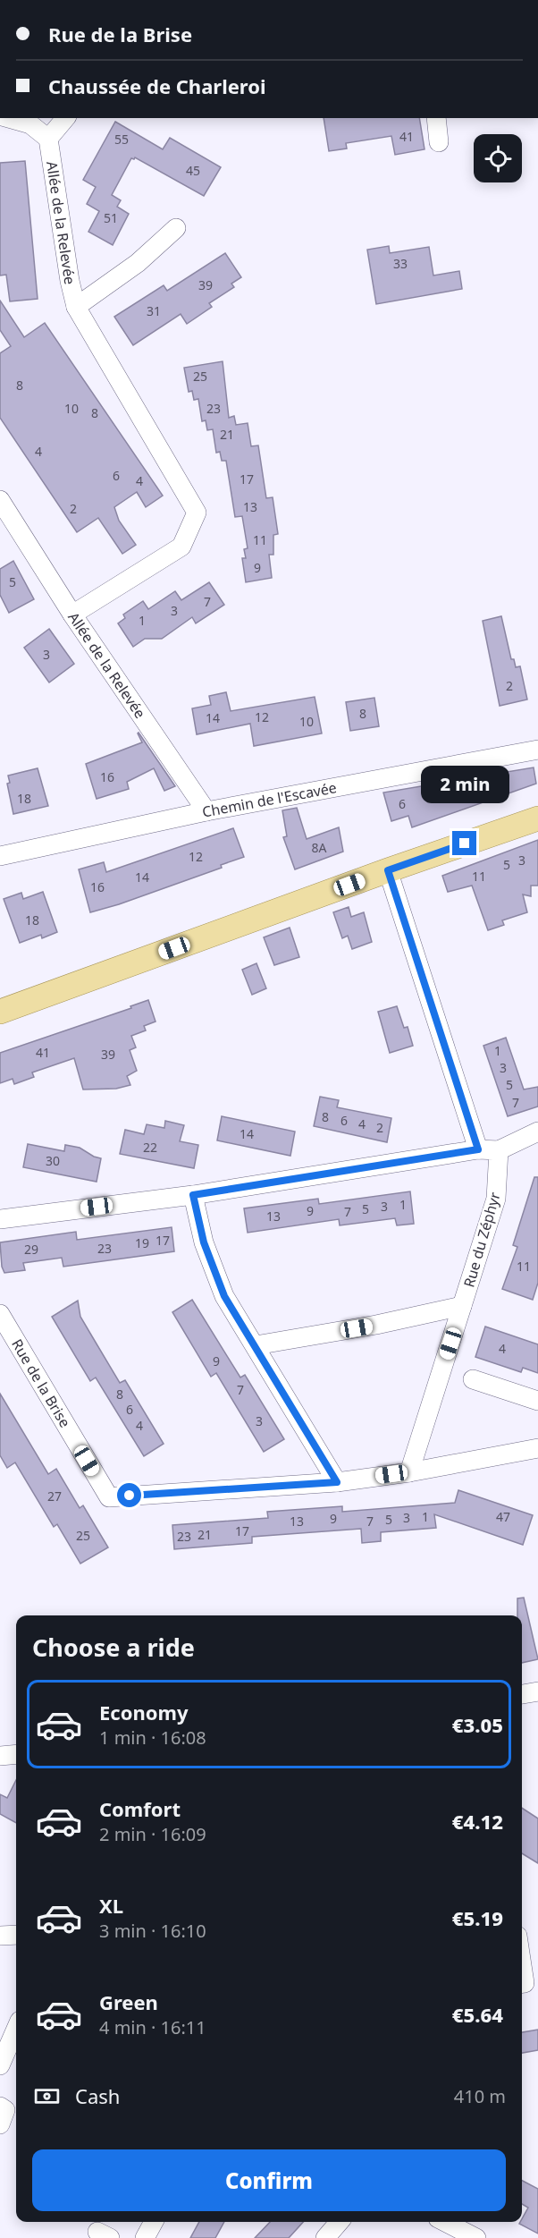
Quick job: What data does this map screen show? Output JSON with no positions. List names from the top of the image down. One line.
{"streets":{"street":["Allée de la Relevée","Chemin de l'Escavée","Rue du Zéphyr","Rue de la Brise"]},"crossings":[["Allée de la Relevée","Chemin de l'Escavée"],["Rue du Zéphyr","Rue de la Brise"]],"house_numbers":["41","55","45","51","33","39","31","25","8","10","23","8","21","4","6","17","4","13","2","11","9","5","7","3","1","3","2","8","12","14","10","16","18","6","8A","12","3","5","11","14","16","18","1","41","39","3","5","7","8","6","4","2","14","22","30","1","3","5","9","7","13","17","19","23","29","11","4","9","7","8","6","3","4","27","1","47","3","9","5","13","7","17","21","25","23"],"page":{"banner":["Rue de la Brise","Chaussée de Charleroi"],"bubble":"2 min","heading":"Choose a ride","list":[{"name":"Economy","note":"1 min · 16:08","value":"€3.05"},{"name":"Comfort","note":"2 min · 16:09","value":"€4.12"},{"name":"XL","note":"3 min · 16:10","value":"€5.19"},{"name":"Green","note":"4 min · 16:11","value":"€5.64"}],"pay":["Cash","410 m"],"buttons":"Confirm"}}
